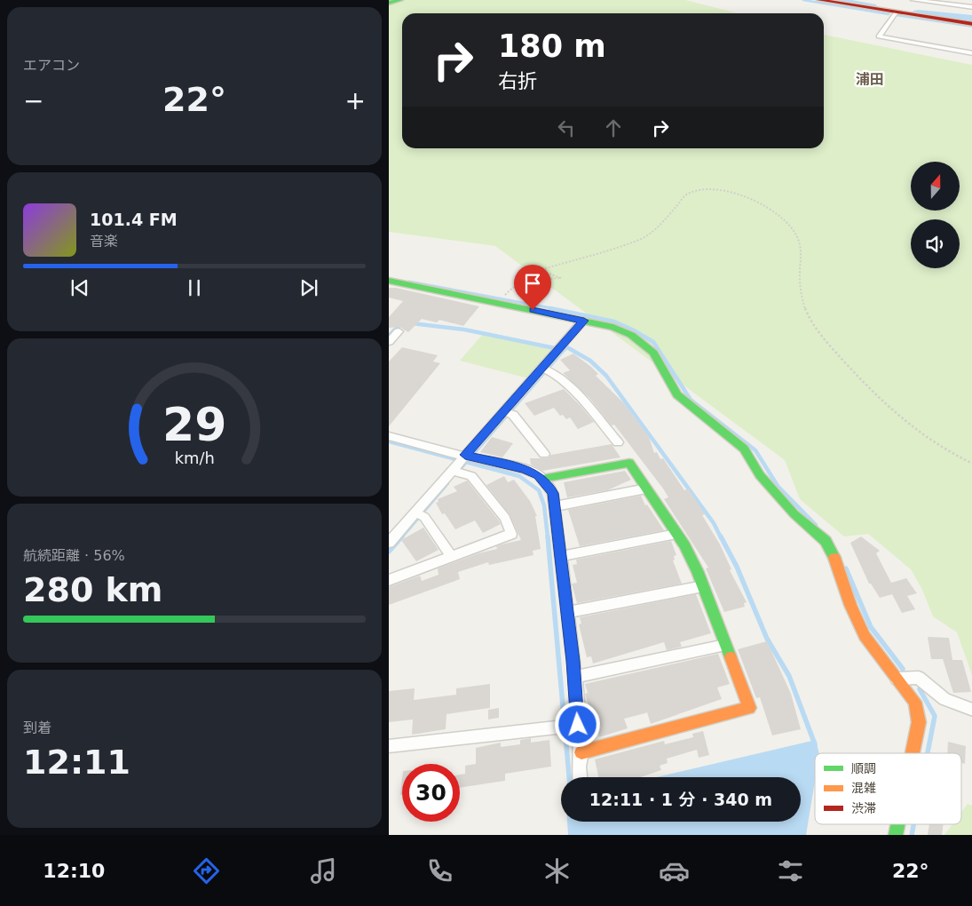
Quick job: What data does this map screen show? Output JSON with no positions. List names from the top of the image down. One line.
{"districts":["浦田"],"legend":["順調","混雑","渋滞"],"north":"top","page":{"tile":["エアコン",["航続距離 · 56%","280 km"],["到着","12:11"]],"turn":["180 m","右折"],"heat":["−","22°","+"],"song":["101.4 FM","音楽"],"limit":"30","trip":"12:11 · 1 分 · 340 m","tabs":["12:10","22°"],"gauge":["29","km/h"]}}
